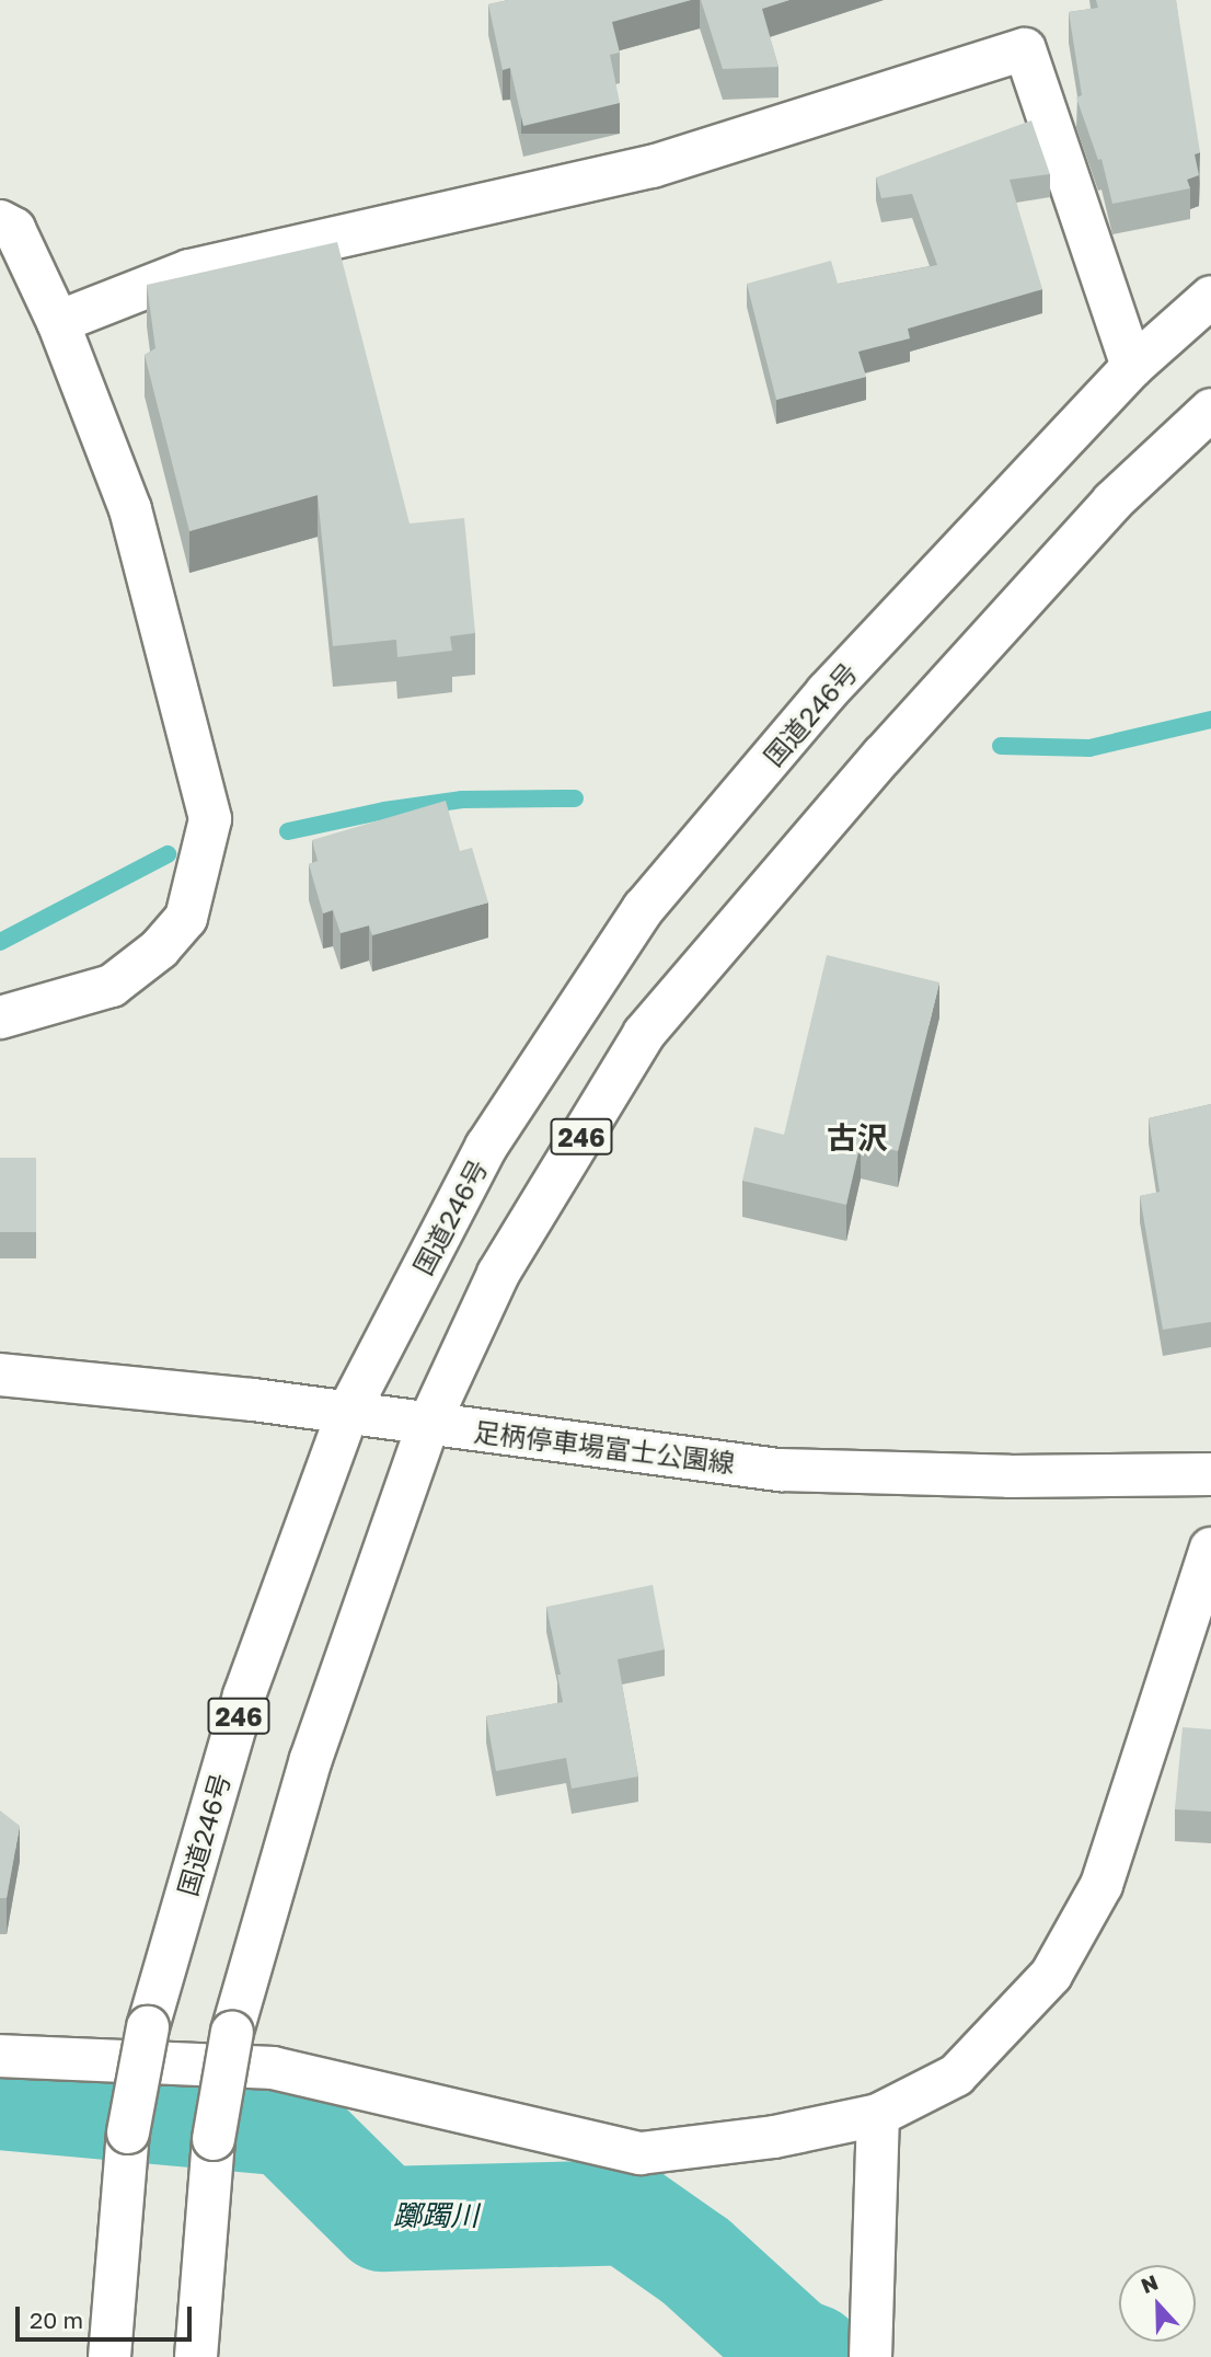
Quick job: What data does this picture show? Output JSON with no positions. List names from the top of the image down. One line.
{"streets":{"main road":["国道246号","246","足柄停車場富士公園線"]},"crossings":[["国道246号","足柄停車場富士公園線"],["246","足柄停車場富士公園線"]],"districts":["古沢"],"water":["躑躅川"],"scale_bar":"20 m","north":"top"}
